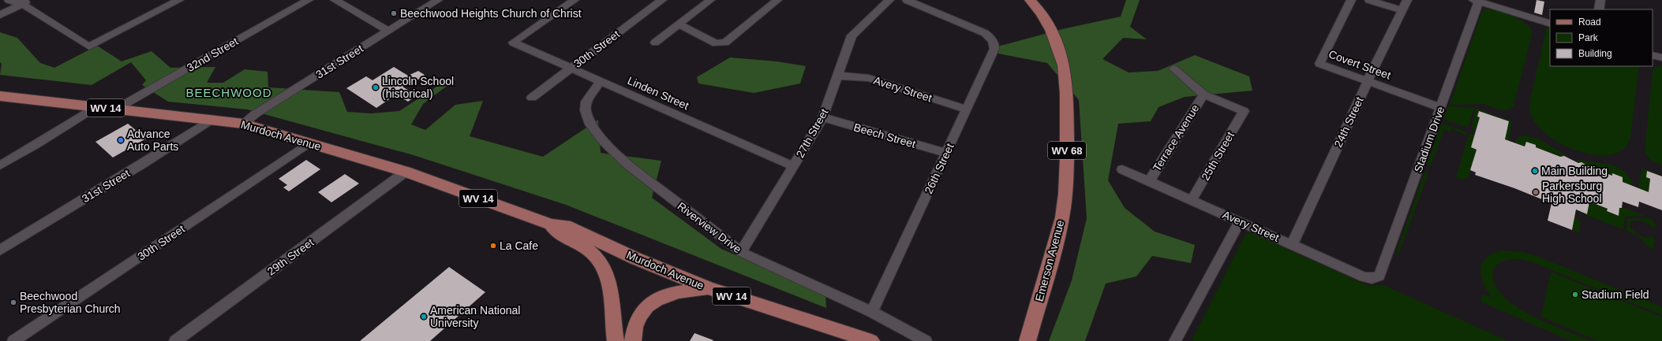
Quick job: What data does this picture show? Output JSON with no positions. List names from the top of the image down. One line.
{"streets":{"main road":["WV 14","Murdoch Avenue","WV 68","Emerson Avenue"],"street":["30th Street","32nd Street","31st Street","Covert Street","Avery Street","Linden Street","24th Street","27th Street","Beech Street","Terrace Avenue","Stadium Drive","25th Street","26th Street","Riverview Drive","29th Street"]},"crossings":[["30th Street","Linden Street"],["30th Street","Murdoch Avenue"],["32nd Street","Murdoch Avenue"],["31st Street","Murdoch Avenue"],["Covert Street","24th Street"],["Covert Street","Stadium Drive"],["Avery Street","24th Street"],["Avery Street","27th Street"],["Avery Street","Terrace Avenue"],["Avery Street","Stadium Drive"],["Avery Street","25th Street"],["Avery Street","26th Street"],["Linden Street","27th Street"],["Linden Street","Riverview Drive"],["27th Street","Beech Street"],["27th Street","Riverview Drive"],["Murdoch Avenue","29th Street"],["Beech Street","26th Street"],["Terrace Avenue","25th Street"],["26th Street","Riverview Drive"]],"districts":["BEECHWOOD"],"places":["Beechwood Heights Church of Christ","Lincoln School (historical)","Advance Auto Parts","Main Building","Parkersburg High School","La Cafe","Stadium Field","Beechwood Presbyterian Church","American National University"],"legend":["Road","Park","Building"]}
